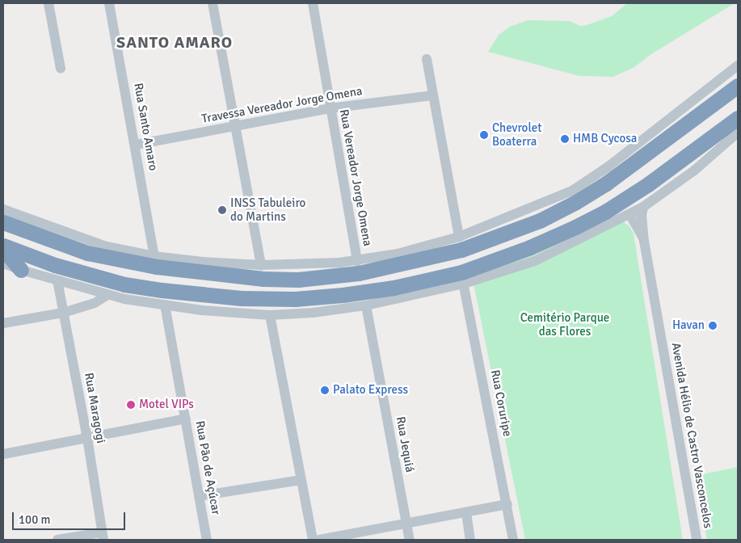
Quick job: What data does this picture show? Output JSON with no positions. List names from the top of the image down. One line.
{"streets":{"street":["Travessa Vereador Jorge Omena","Rua Santo Amaro","Rua Vereador Jorge Omena","Rua Coruripe","Rua Maragogi","Avenida Hélio de Castro Vasconcelos","Rua Jequiá","Rua Pão de Açúcar"]},"crossings":[["Travessa Vereador Jorge Omena","Rua Santo Amaro"],["Travessa Vereador Jorge Omena","Rua Vereador Jorge Omena"]],"districts":["SANTO AMARO"],"parks":["Cemitério Parque das Flores"],"places":["Chevrolet Boaterra","HMB Cycosa","INSS Tabuleiro do Martins","Havan","Palato Express","Motel VIPs"],"scale_bar":"100 m"}
